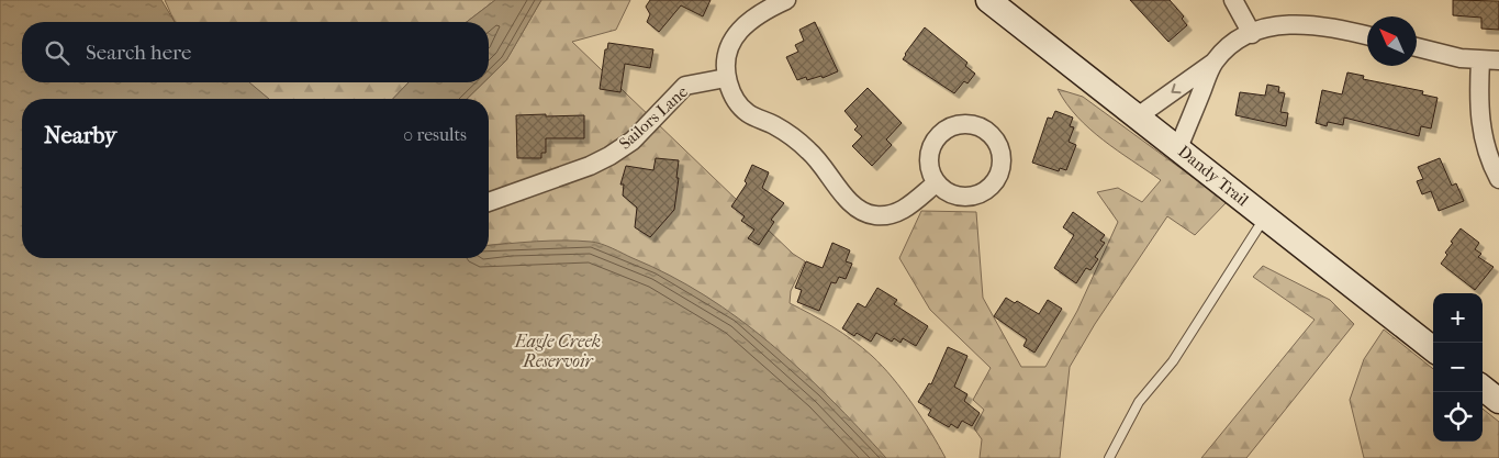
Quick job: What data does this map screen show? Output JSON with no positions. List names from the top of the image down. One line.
{"streets":{"street":["Sailors Lane","Dandy Trail"]},"water":["Eagle Creek Reservoir"],"north":"top left","page":{"search":"Search here","heading":["Nearby","0 results"],"map_buttons":["+","−"]}}
